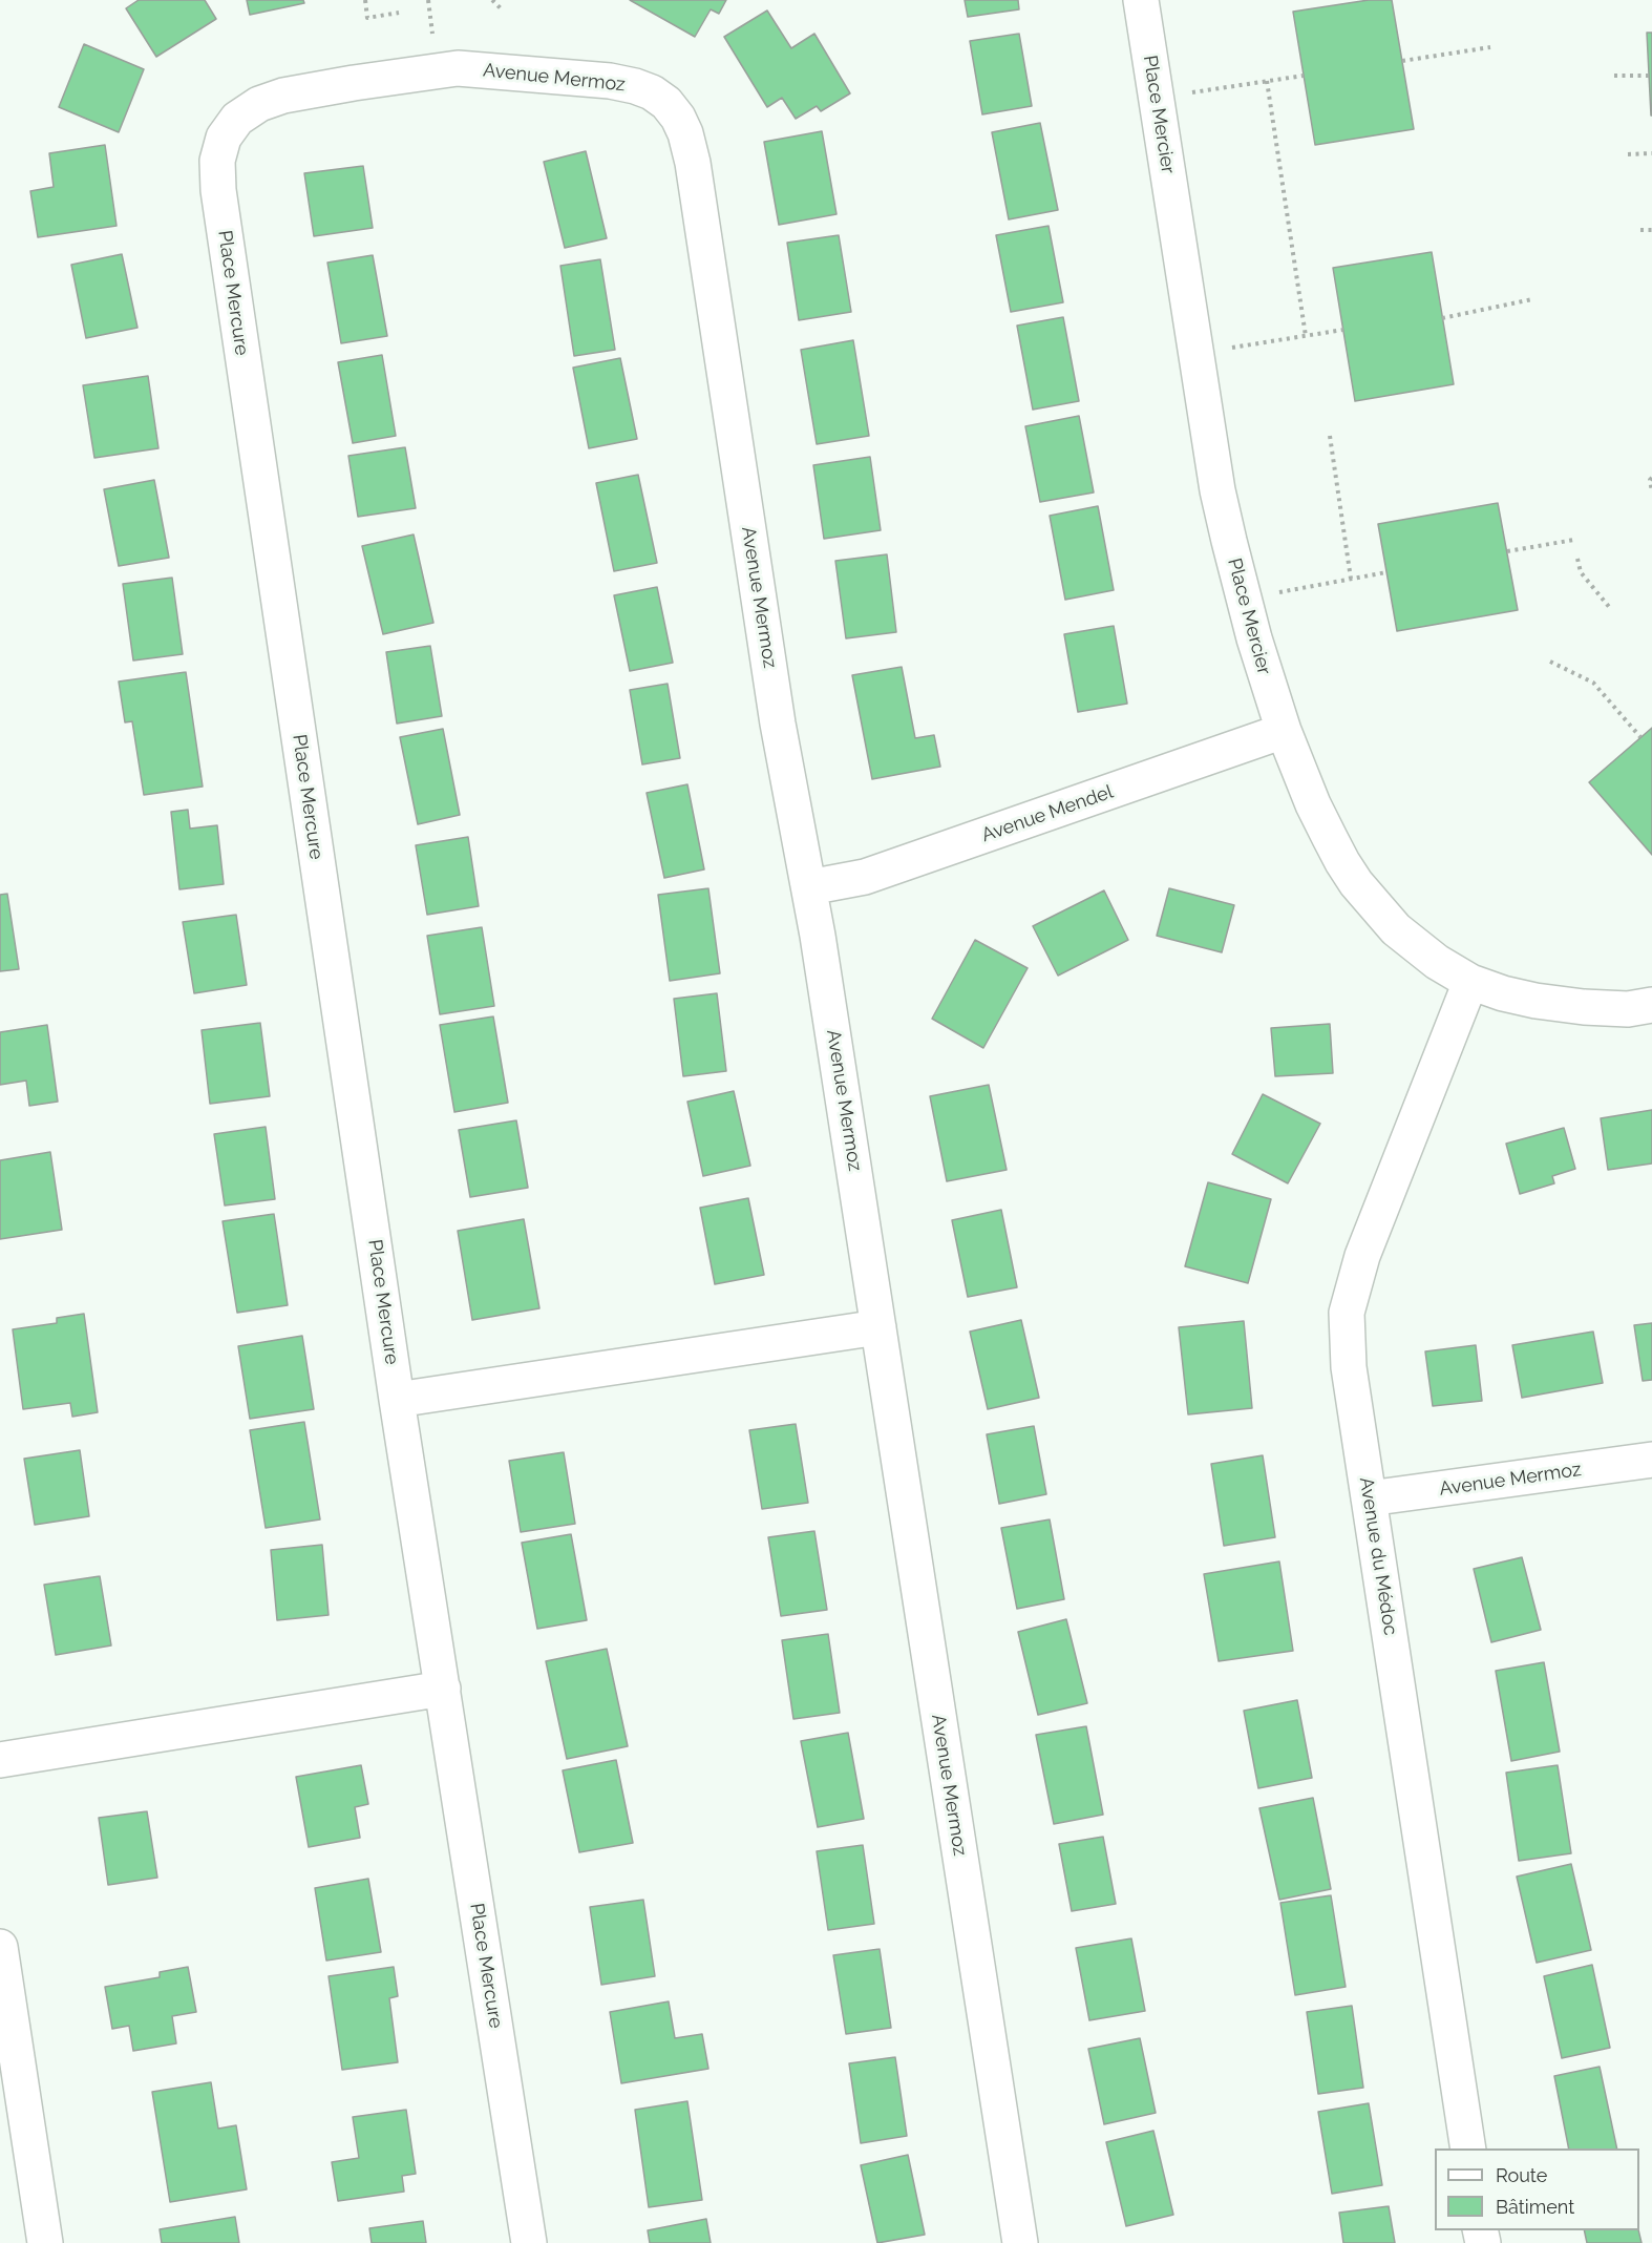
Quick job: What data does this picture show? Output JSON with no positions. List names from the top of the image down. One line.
{"streets":{"street":["Avenue Mermoz","Place Mercier","Place Mercure","Avenue Mendel","Avenue du Médoc"]},"crossings":[["Avenue Mermoz","Place Mercure"],["Avenue Mermoz","Avenue Mendel"],["Avenue Mermoz","Avenue du Médoc"],["Place Mercier","Avenue Mendel"],["Place Mercier","Avenue du Médoc"]],"legend":["Route","Bâtiment"]}
